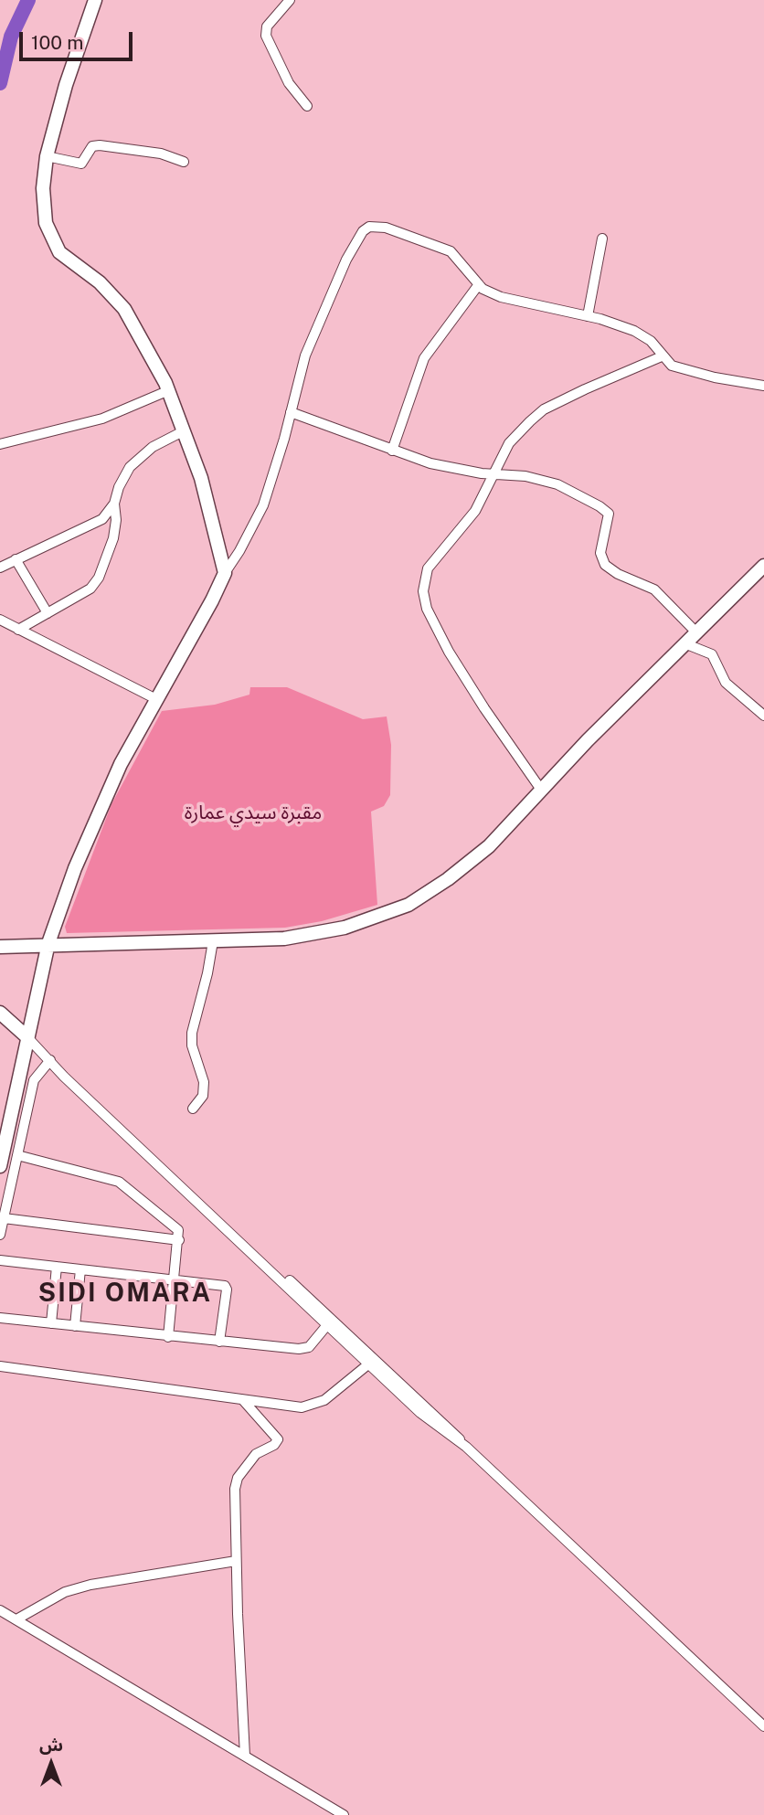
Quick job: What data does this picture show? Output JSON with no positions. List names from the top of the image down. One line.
{"districts":["SIDI OMARA"],"parks":["مقبرة سيدي عمارة"],"scale_bar":"100 m","north":"top"}
